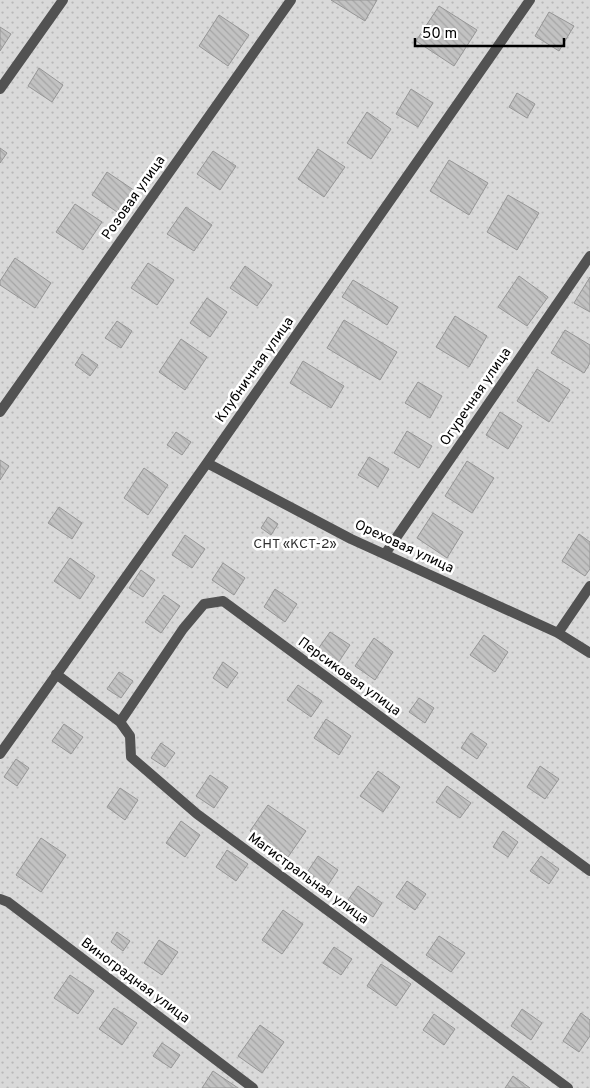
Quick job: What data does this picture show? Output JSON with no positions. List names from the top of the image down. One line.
{"streets":{"street":["Розовая улица","Клубничная улица","Огуречная улица","Ореховая улица","Персиковая улица","Магистральная улица","Виноградная улица"]},"crossings":[["Клубничная улица","Ореховая улица"],["Клубничная улица","Магистральная улица"],["Огуречная улица","Ореховая улица"],["Персиковая улица","Магистральная улица"]],"parks":["СНТ «КСТ-2»"],"scale_bar":"50 m"}
